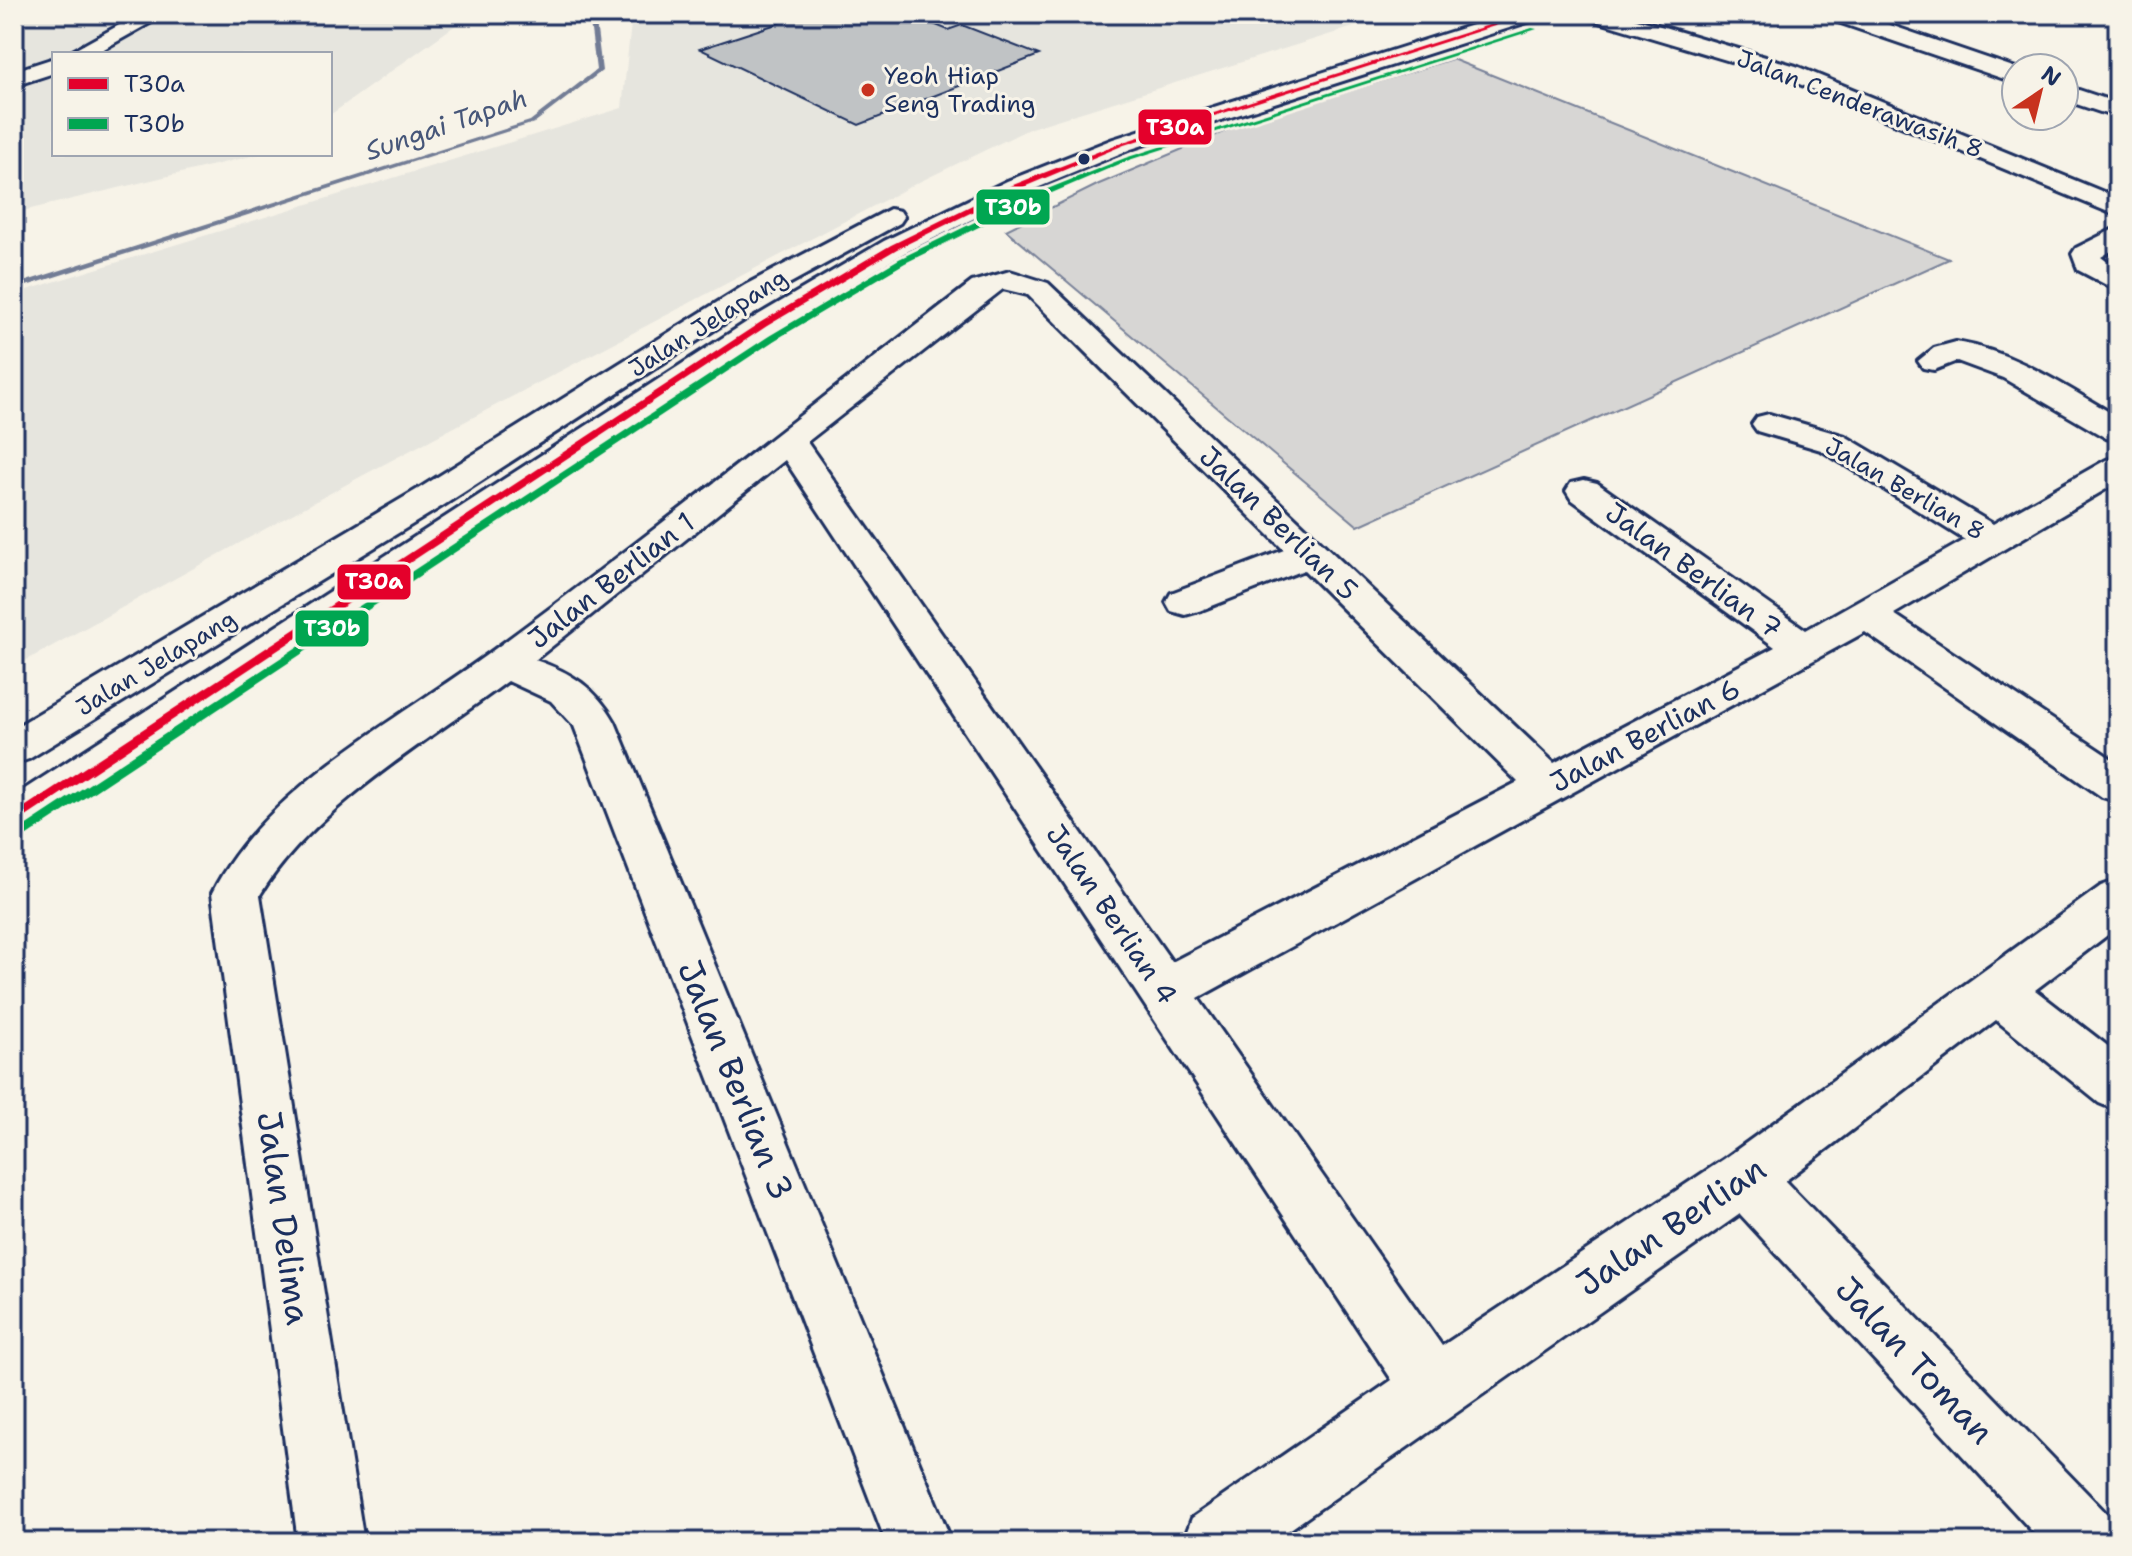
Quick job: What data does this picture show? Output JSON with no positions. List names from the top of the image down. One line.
{"streets":{"street":["Jalan Cenderawasih 8","Jalan Jelapang","Jalan Berlian 8","Jalan Berlian 5","Jalan Berlian 7","Jalan Berlian 1","Jalan Berlian 6","Jalan Berlian 4","Jalan Berlian 3","Jalan Delima","Jalan Berlian","Jalan Toman"]},"crossings":[["Jalan Berlian 8","Jalan Berlian 6"],["Jalan Berlian 5","Jalan Berlian 1"],["Jalan Berlian 5","Jalan Berlian 6"],["Jalan Berlian 7","Jalan Berlian 6"],["Jalan Berlian 1","Jalan Berlian 4"],["Jalan Berlian 1","Jalan Berlian 3"],["Jalan Berlian 1","Jalan Delima"],["Jalan Berlian 6","Jalan Berlian 4"],["Jalan Berlian 4","Jalan Berlian"],["Jalan Berlian","Jalan Toman"]],"water":["Sungai Tapah"],"places":["Yeoh Hiap Seng Trading"],"lines":["transit line T30a","transit line T30b"],"legend":["T30a","T30b"],"north":"top right"}
